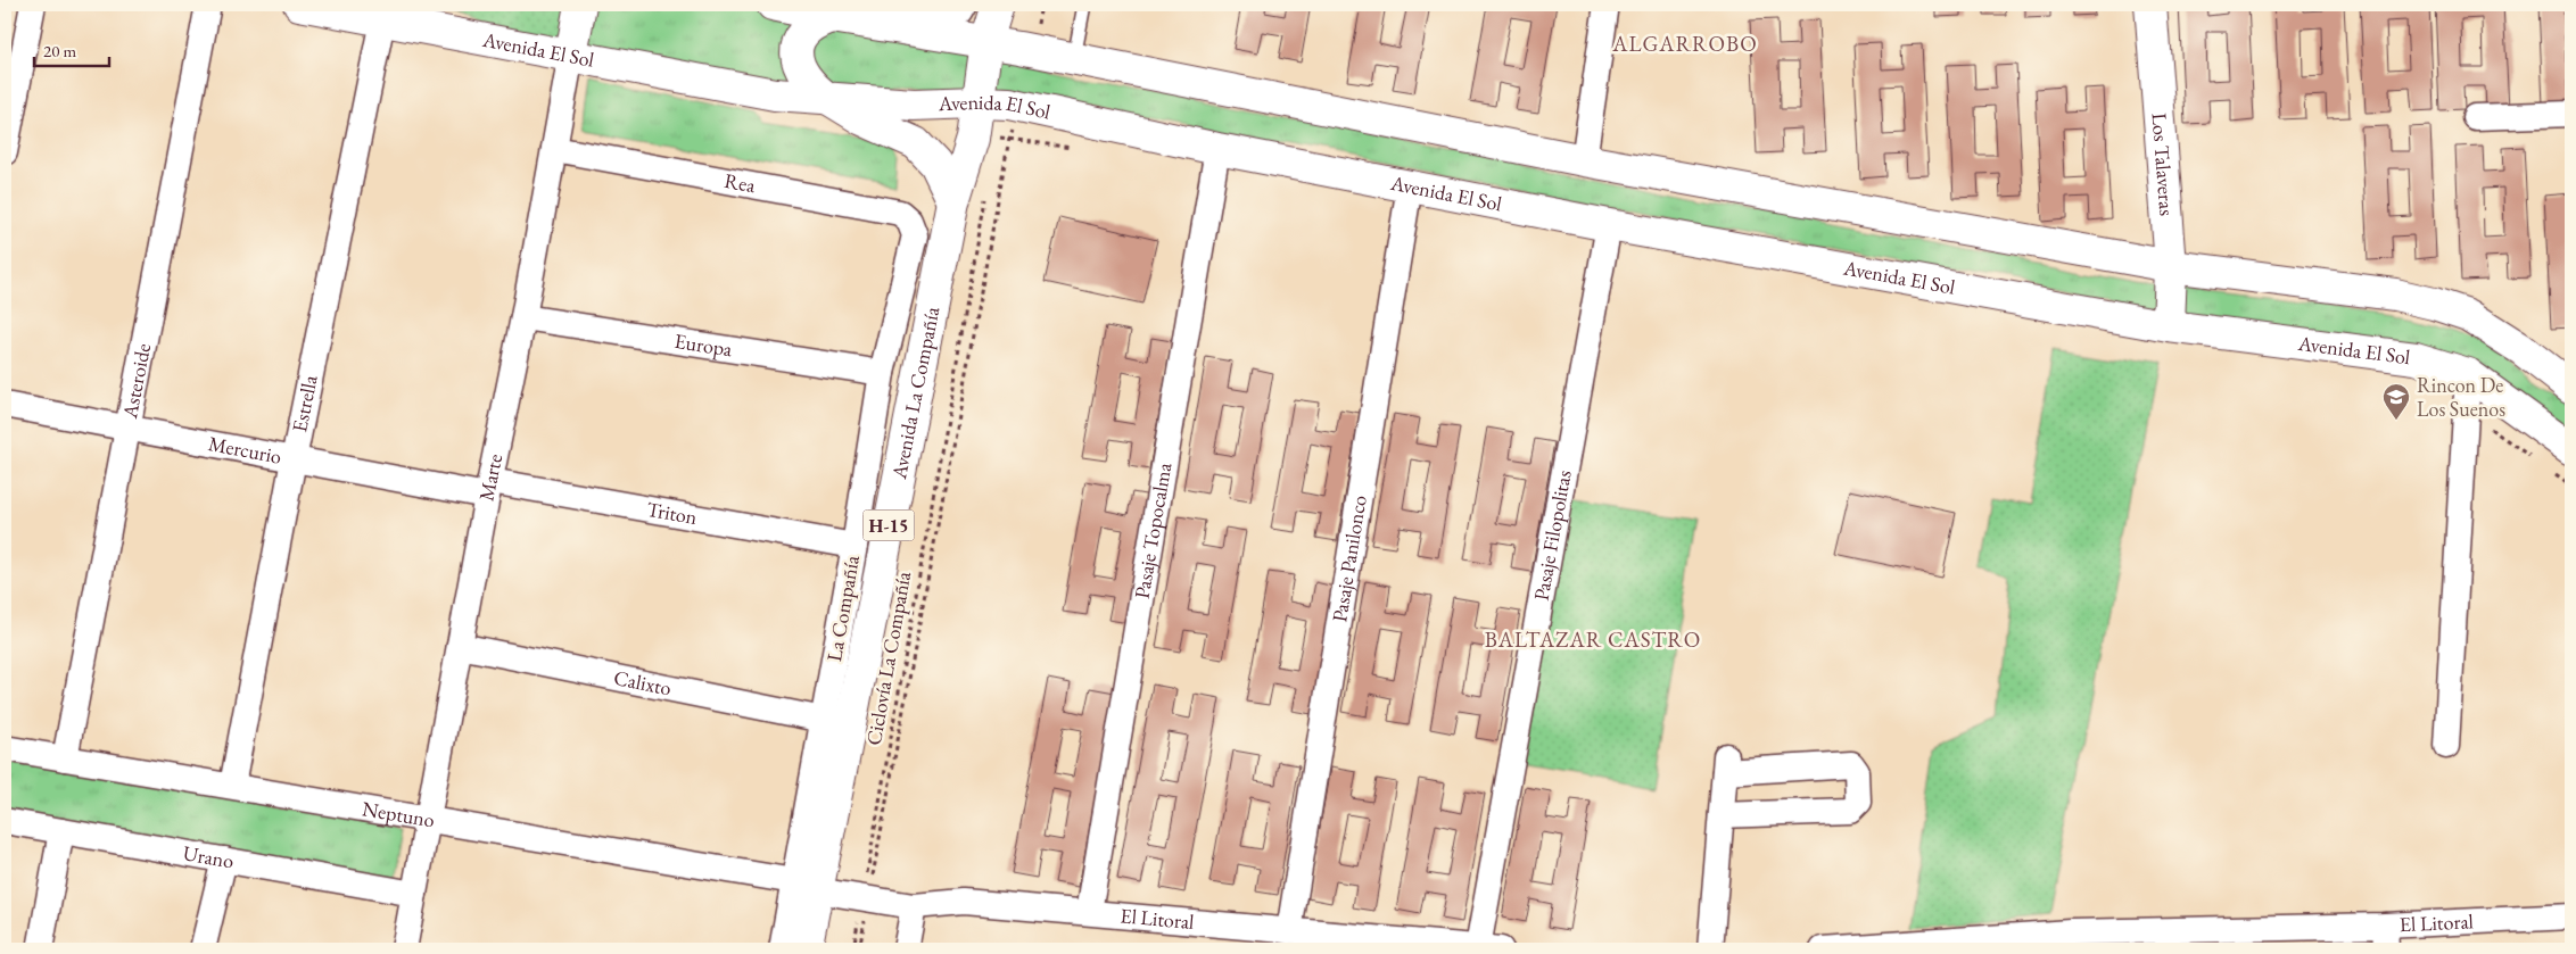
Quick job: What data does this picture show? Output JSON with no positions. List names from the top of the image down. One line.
{"streets":{"main road":["Avenida El Sol","Los Talaveras","Avenida La Compañía","Marte","H-15"],"street":["Rea","Europa","Asteroide","Estrella","Mercurio","Triton","Pasaje Topocalma","Pasaje Filopolitas","Pasaje Panilonco","La Compañía","Calixto","Neptuno","Urano","El Litoral"],"path":["Ciclovía La Compañía"]},"crossings":[["Avenida El Sol","Los Talaveras"],["Avenida El Sol","Avenida La Compañía"],["Avenida El Sol","Estrella"],["Avenida El Sol","Marte"],["Avenida El Sol","Pasaje Topocalma"],["Avenida El Sol","Pasaje Filopolitas"],["Avenida El Sol","Pasaje Panilonco"],["Rea","Marte"],["Rea","La Compañía"],["Europa","Marte"],["Europa","La Compañía"],["Asteroide","Mercurio"],["Asteroide","Neptuno"],["Avenida La Compañía","La Compañía"],["Avenida La Compañía","Neptuno"],["Avenida La Compañía","El Litoral"],["Estrella","Mercurio"],["Estrella","Neptuno"],["Mercurio","Marte"],["Mercurio","Triton"],["Marte","Triton"],["Marte","Calixto"],["Marte","Neptuno"],["Marte","Urano"],["Triton","La Compañía"],["Pasaje Topocalma","El Litoral"],["Pasaje Filopolitas","El Litoral"],["Pasaje Panilonco","El Litoral"],["La Compañía","Calixto"],["La Compañía","Neptuno"],["La Compañía","El Litoral"],["Ciclovía La Compañía","El Litoral"],["Neptuno","El Litoral"]],"districts":["ALGARROBO","BALTAZAR CASTRO"],"places":{"school or university":["Rincon De Los Suenos"]},"scale_bar":"20 m"}
